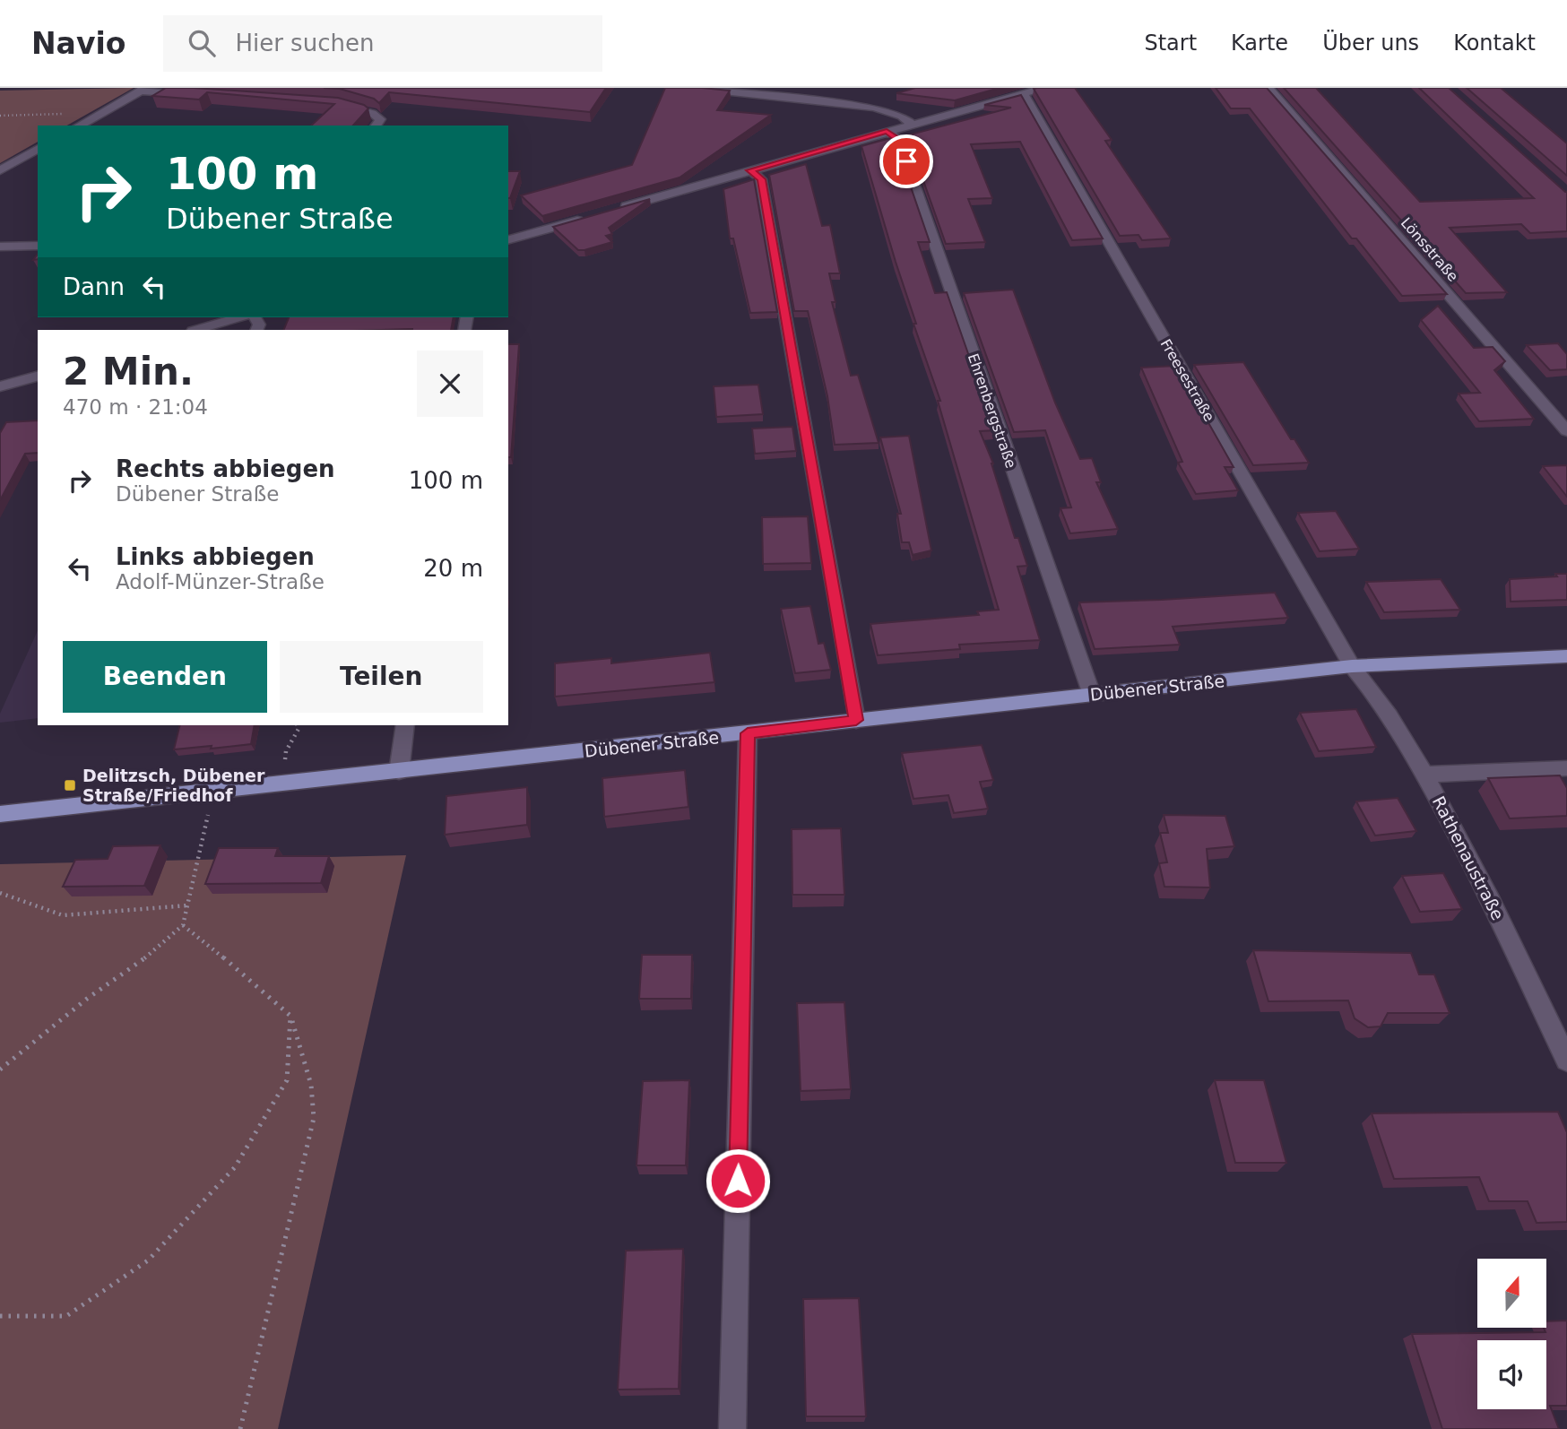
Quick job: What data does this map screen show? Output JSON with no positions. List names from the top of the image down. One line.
{"streets":{"main road":["Dübener Straße"],"street":["Lönsstraße","Freesestraße","Ehrenbergstraße","Rathenaustraße"]},"crossings":[["Freesestraße","Dübener Straße"],["Freesestraße","Rathenaustraße"],["Ehrenbergstraße","Dübener Straße"],["Dübener Straße","Rathenaustraße"]],"places":{"transit":["Delitzsch, Dübener Straße/Friedhof"]},"north":"top","page":{"header":"Navio","search":"Hier suchen","nav":["Start","Karte","Über uns","Kontakt"],"turn":["100 m","Dübener Straße"],"then":"Dann","heading":["2 Min.","470 m · 21:04"],"list":[{"name":"Rechts abbiegen","note":"Dübener Straße","value":"100 m"},{"name":"Links abbiegen","note":"Adolf-Münzer-Straße","value":"20 m"}],"buttons":["Beenden","Teilen"]}}
